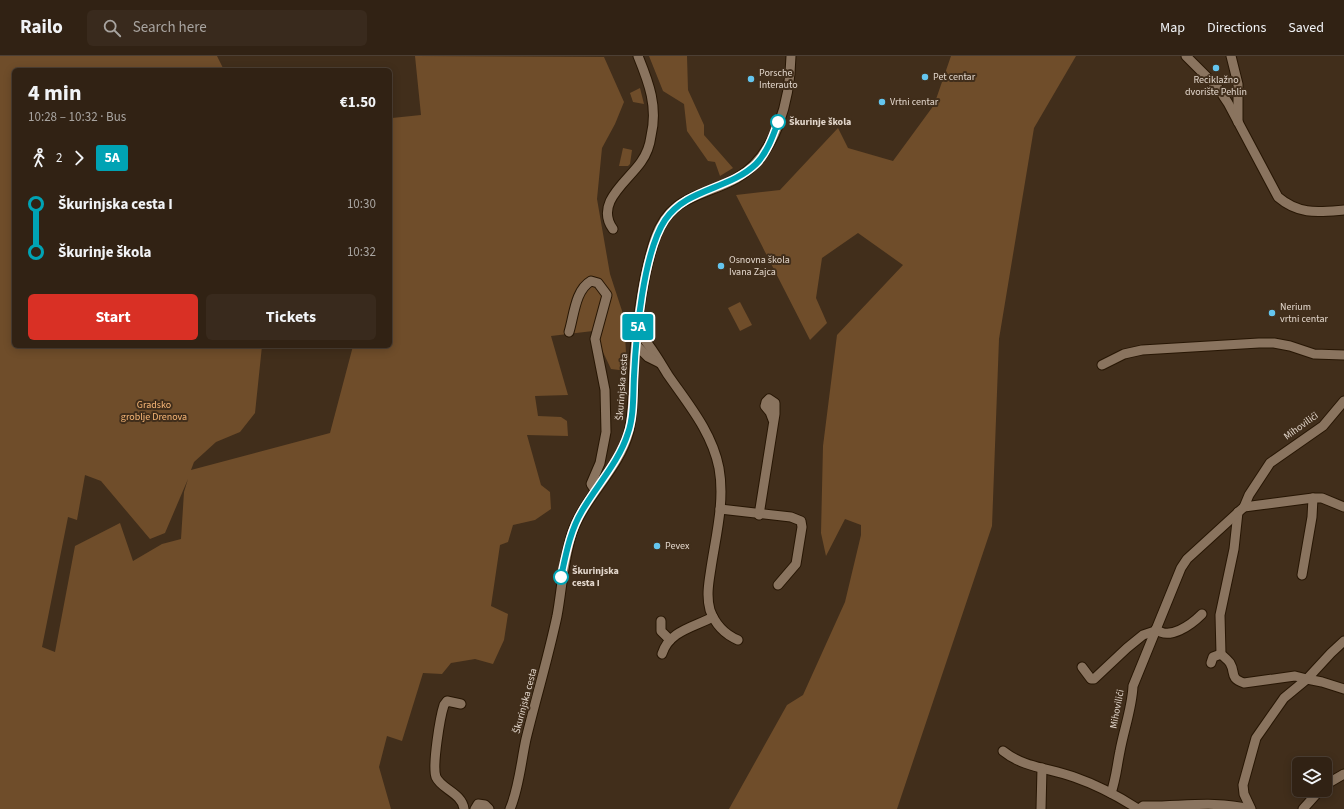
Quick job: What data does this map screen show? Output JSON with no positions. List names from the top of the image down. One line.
{"streets":{"street":["Škurinjska cesta","Mihovilići"]},"parks":["Gradsko groblje Drenova"],"places":["Reciklažno dvorište Pehlin","Pet centar","Porsche Interauto","Vrtni centar","Škurinje škola","Osnovna škola Ivana Zajca","Nerium vrtni centar","Pevex","Škurinjska cesta I"],"lines":["bus line 5A"],"page":{"header":"Railo","search":"Search here","nav":["Map","Directions","Saved"],"on_map":"5A","heading":["4 min","10:28 – 10:32 · Bus","€1.50"],"legs":["2","5A"],"list":[{"name":"Škurinjska cesta I","value":"10:30"},{"name":"Škurinje škola","value":"10:32"}],"buttons":["Start","Tickets"]}}
